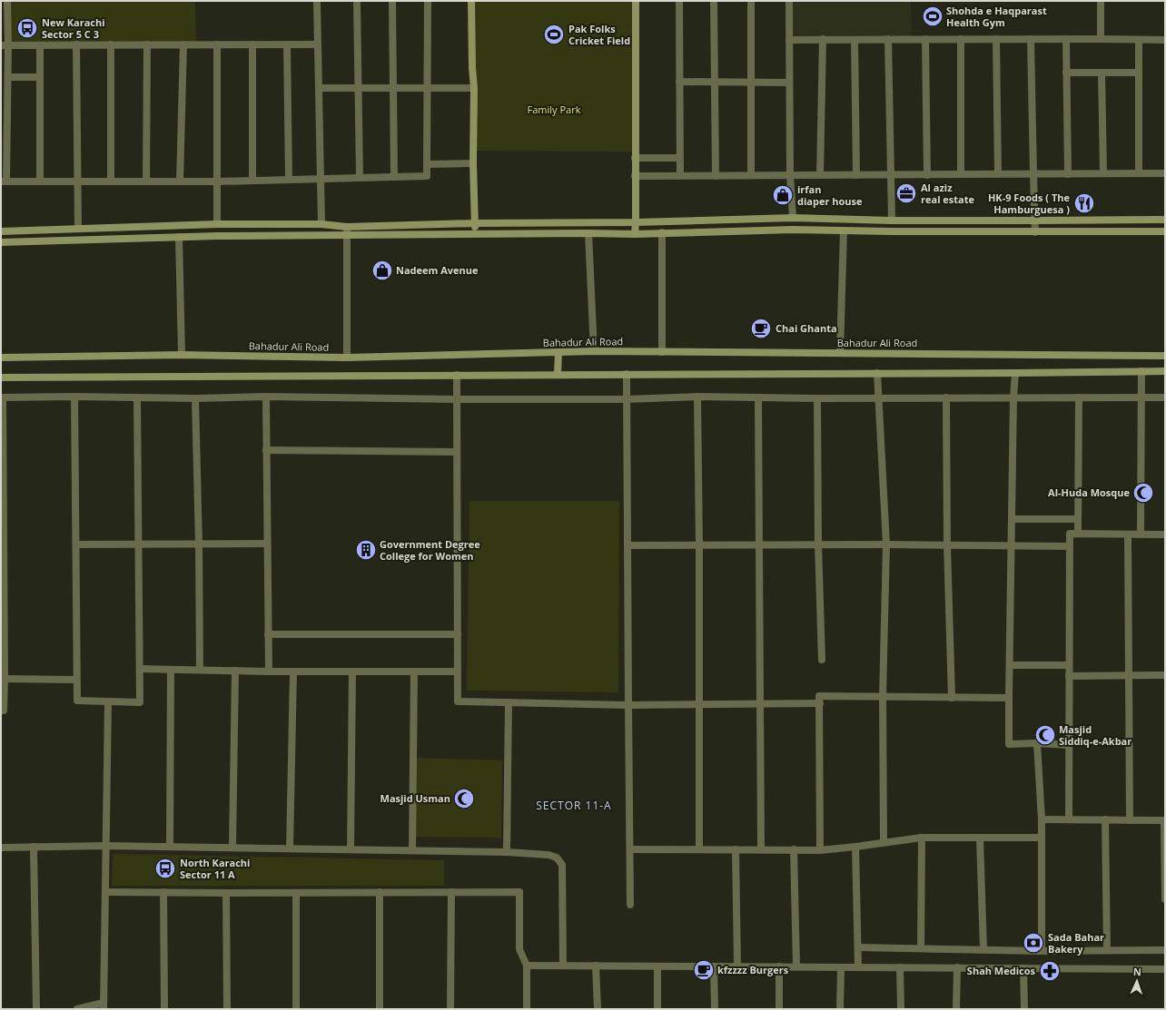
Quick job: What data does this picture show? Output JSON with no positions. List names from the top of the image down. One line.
{"streets":{"street":["Bahadur Ali Road"]},"districts":["SECTOR 11-A"],"parks":["Family Park"],"places":{"sports":["Shohda e Haqparast Health Gym","Pak Folks Cricket Field"],"bus stop":["New Karachi Sector 5 C 3","North Karachi Sector 11 A"],"office":["Al aziz real estate"],"shop":["irfan diaper house","Nadeem Avenue"],"restaurant":["HK-9 Foods ( The Hamburguesa )"],"cafe":["Chai Ghanta","kfzzzz Burgers"],"mosque":["Al-Huda Mosque","Masjid Siddiq-e-Akbar","Masjid Usman"],"building":["Government Degree College for Women"],"bank":["Sada Bahar Bakery"],"pharmacy":["Shah Medicos"]},"north":"top"}
